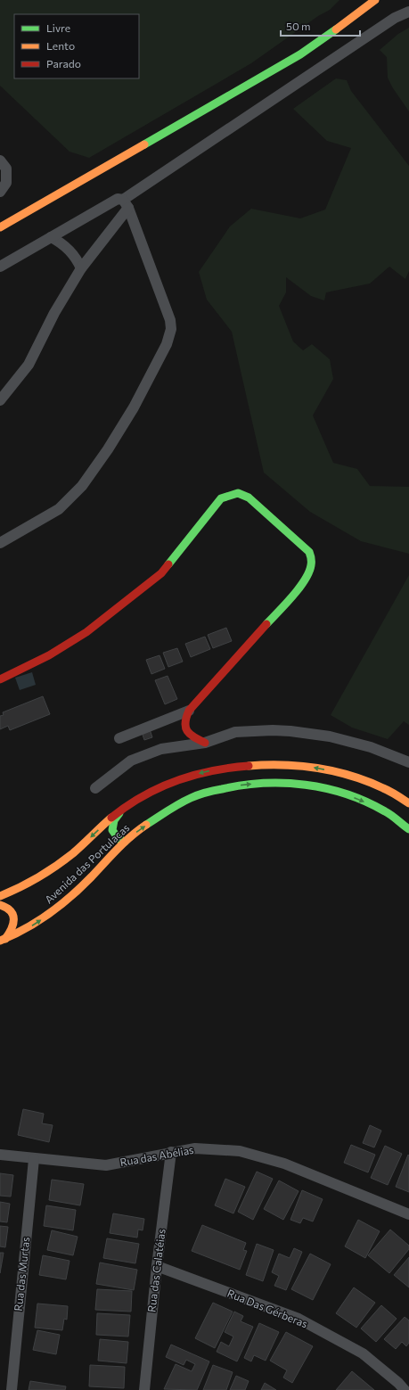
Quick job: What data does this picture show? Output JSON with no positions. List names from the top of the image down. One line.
{"streets":{"street":["Avenida das Portulacas","Rua das Abélias","Rua das Calatéias","Rua das Murtas","Rua Das Gérberas"]},"crossings":[["Rua das Abélias","Rua das Calatéias"],["Rua das Abélias","Rua das Murtas"],["Rua das Calatéias","Rua Das Gérberas"]],"legend":["Livre","Lento","Parado"],"scale_bar":"50 m"}
